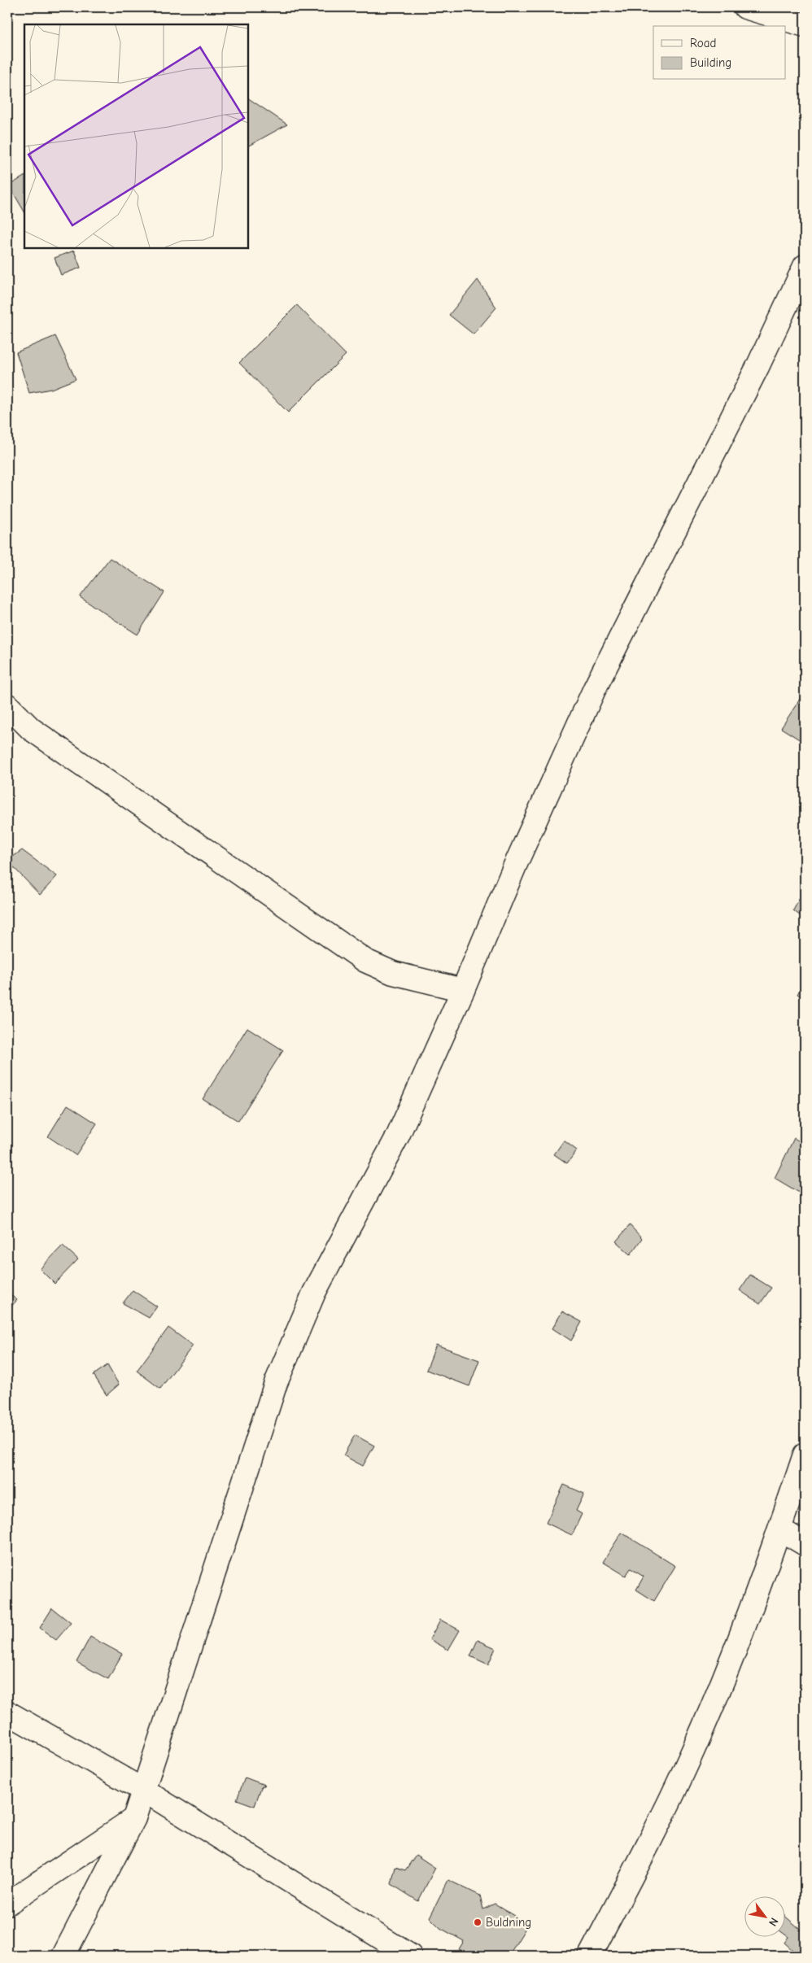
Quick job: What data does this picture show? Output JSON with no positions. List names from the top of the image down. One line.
{"places":["Buldning"],"legend":["Road","Building"],"north":"bottom right"}
